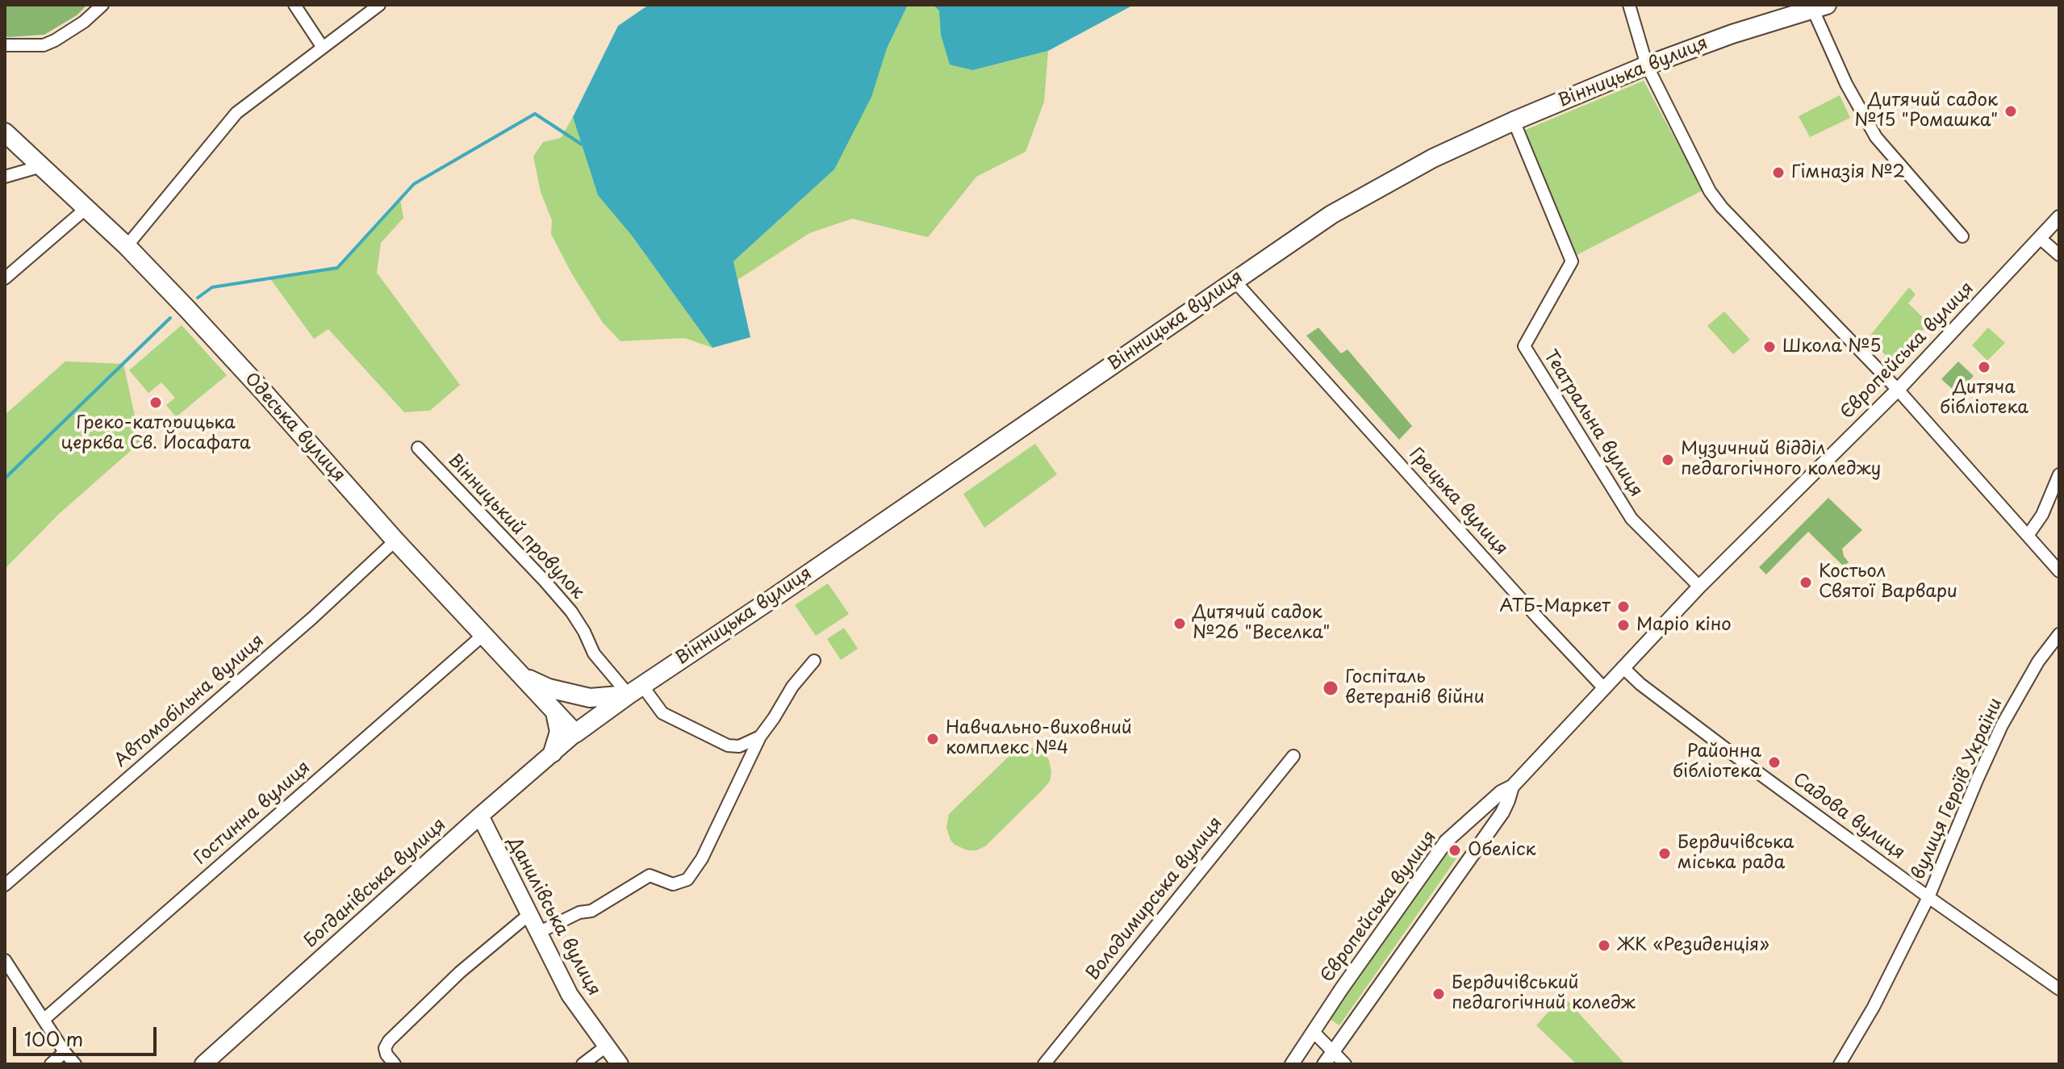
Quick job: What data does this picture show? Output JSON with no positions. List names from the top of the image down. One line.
{"streets":{"main road":["Вінницька вулиця","Одеська вулиця","Богданівська вулиця","Данилівська вулиця"],"street":["Європейська вулиця","Театральна вулиця","Грецька вулиця","Вінницький провулок","Автомобільна вулиця","вулиця Героїв України","Гостинна вулиця","Садова вулиця","Володимирська вулиця"]},"crossings":[["Вінницька вулиця","Театральна вулиця"],["Вінницька вулиця","Одеська вулиця"],["Вінницька вулиця","Грецька вулиця"],["Вінницька вулиця","Вінницький провулок"],["Вінницька вулиця","Богданівська вулиця"],["Європейська вулиця","Театральна вулиця"],["Європейська вулиця","Грецька вулиця"],["Європейська вулиця","Садова вулиця"],["Одеська вулиця","Автомобільна вулиця"],["Одеська вулиця","Гостинна вулиця"],["Одеська вулиця","Богданівська вулиця"],["вулиця Героїв України","Садова вулиця"],["Богданівська вулиця","Данилівська вулиця"]],"places":["Дитячий садок №15 \"Ромашка\"","Гімназія №2","Школа №5","Дитяча бібліотека","Греко-каторицька церква Св. Йосафата","Музичний відділ педагогічного коледжу","Костьол Святої Варвари","АТБ-Маркет","Дитячий садок №26 \"Веселка\"","Маріо кіно","Госпіталь ветеранів війни","Навчально-виховний комплекс №4","Районна бібліотека","Обеліск","Бердичівська міська рада","ЖК «Резиденція»","Бердичівський педагогічний коледж"],"scale_bar":"100 m"}
